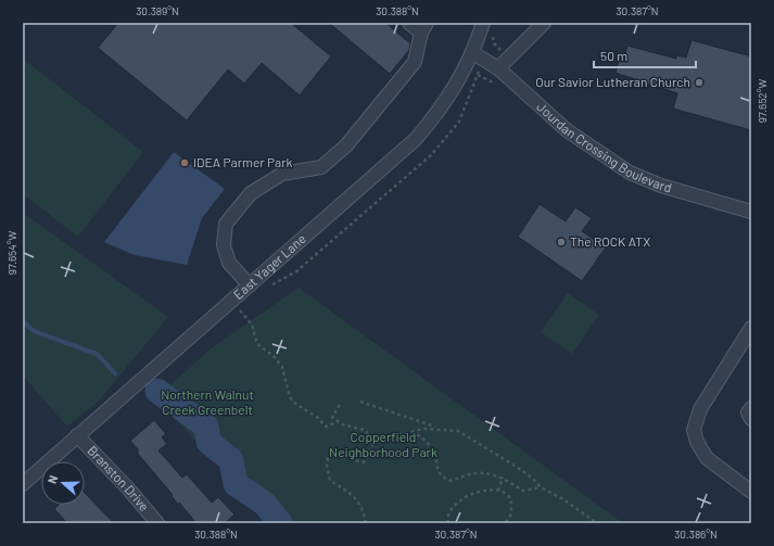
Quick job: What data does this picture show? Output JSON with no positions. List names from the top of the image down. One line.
{"streets":{"street":["Jourdan Crossing Boulevard","East Yager Lane","Branston Drive"]},"crossings":[["Jourdan Crossing Boulevard","East Yager Lane"],["East Yager Lane","Branston Drive"]],"parks":["Northern Walnut Creek Greenbelt","Copperfield Neighborhood Park"],"places":["Our Savior Lutheran Church","IDEA Parmer Park","The ROCK ATX"],"scale_bar":"50 m","north":"left","coordinates":["30.389°N","30.388°N","30.387°N","97.652°W","97.654°W","30.386°N"]}
